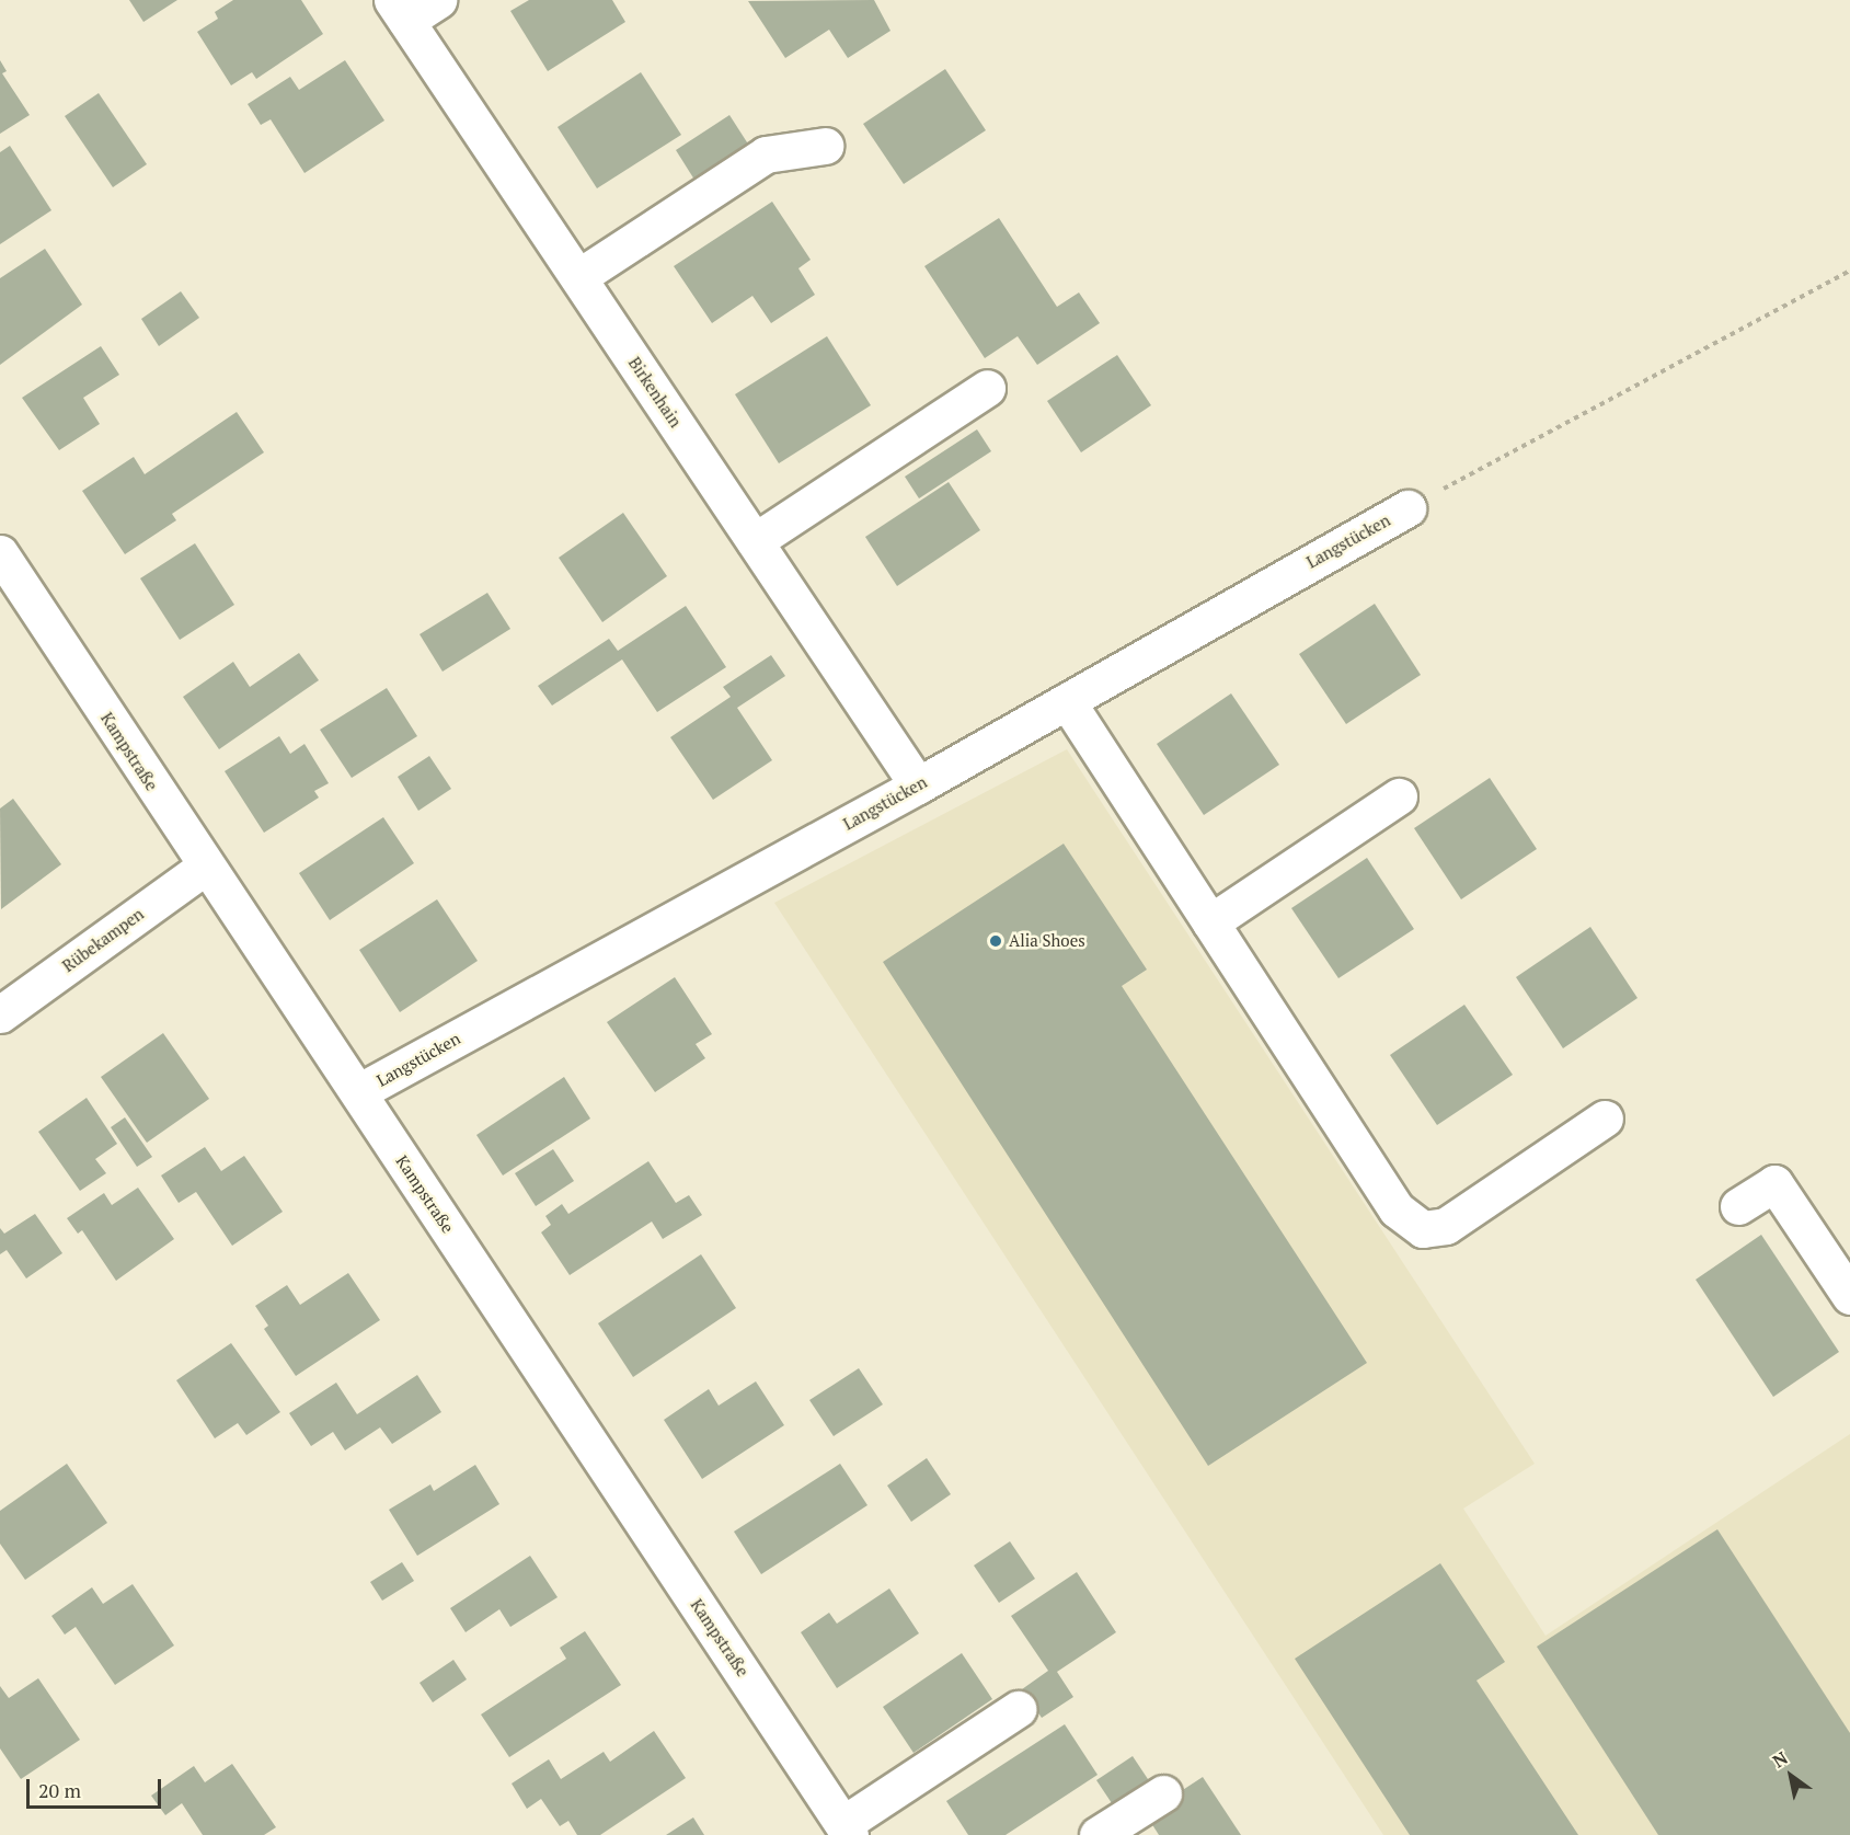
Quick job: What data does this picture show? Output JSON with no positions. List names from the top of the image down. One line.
{"streets":{"street":["Birkenhain","Langstücken","Kampstraße","Rübekampen"]},"crossings":[["Birkenhain","Langstücken"],["Langstücken","Kampstraße"],["Kampstraße","Rübekampen"]],"places":["Alia Shoes"],"scale_bar":"20 m","north":"top left"}
